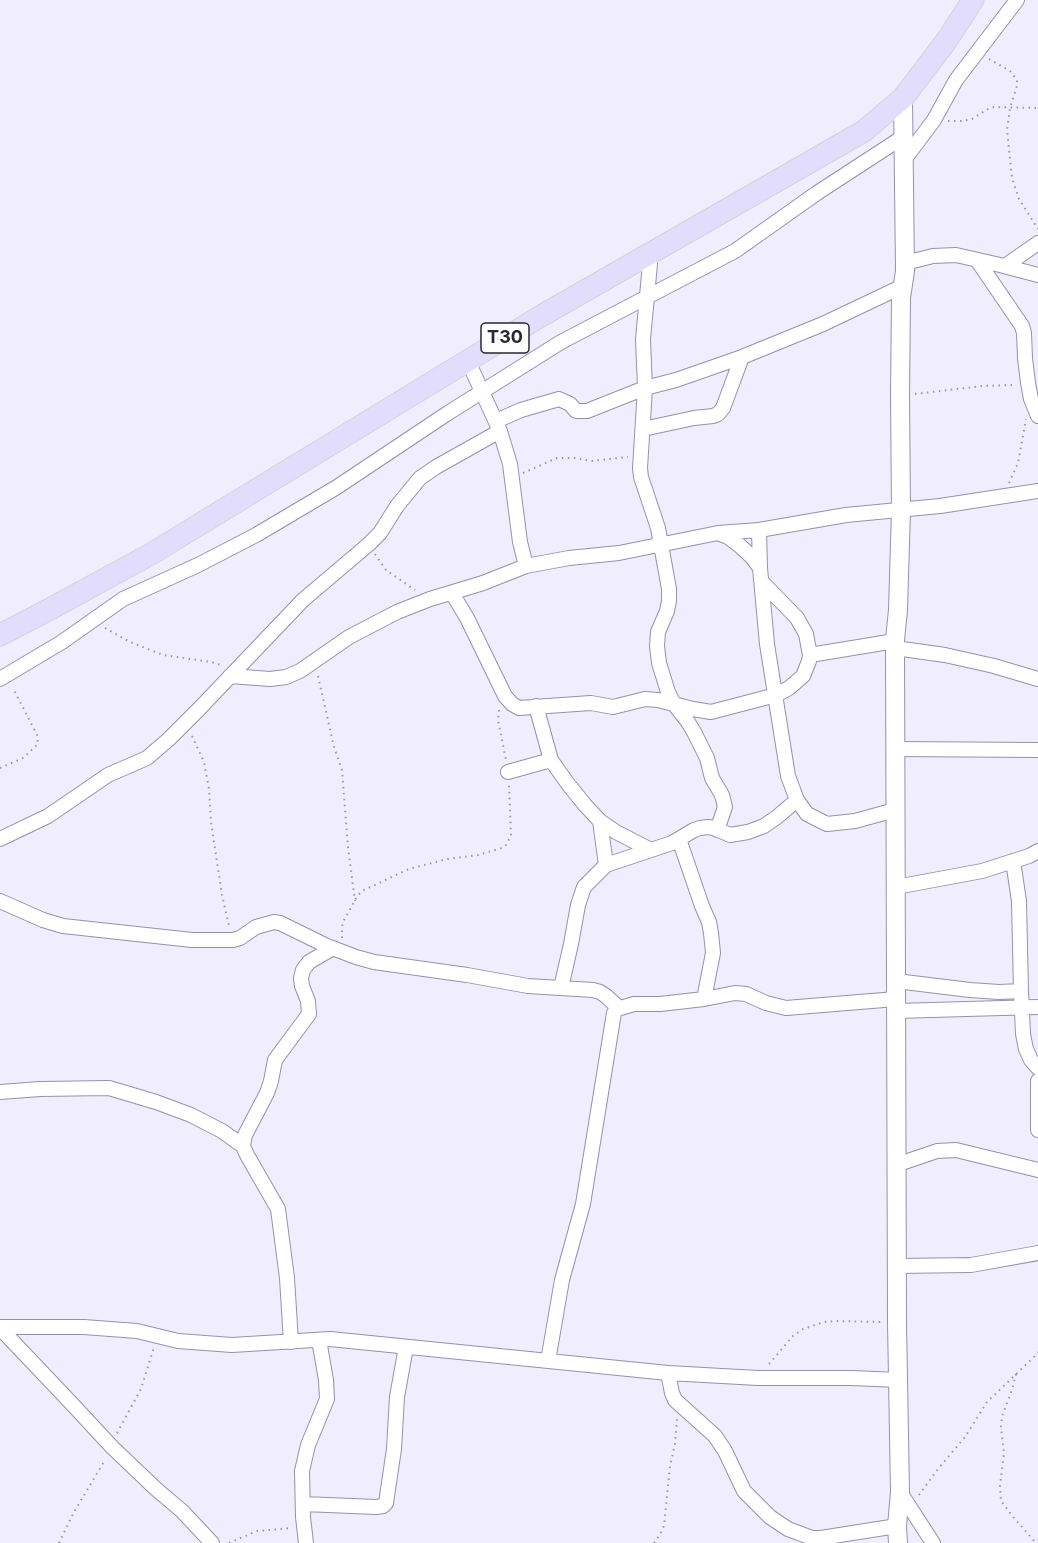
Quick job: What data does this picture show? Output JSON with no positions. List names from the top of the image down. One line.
{"streets":{"main road":["T30"]}}
